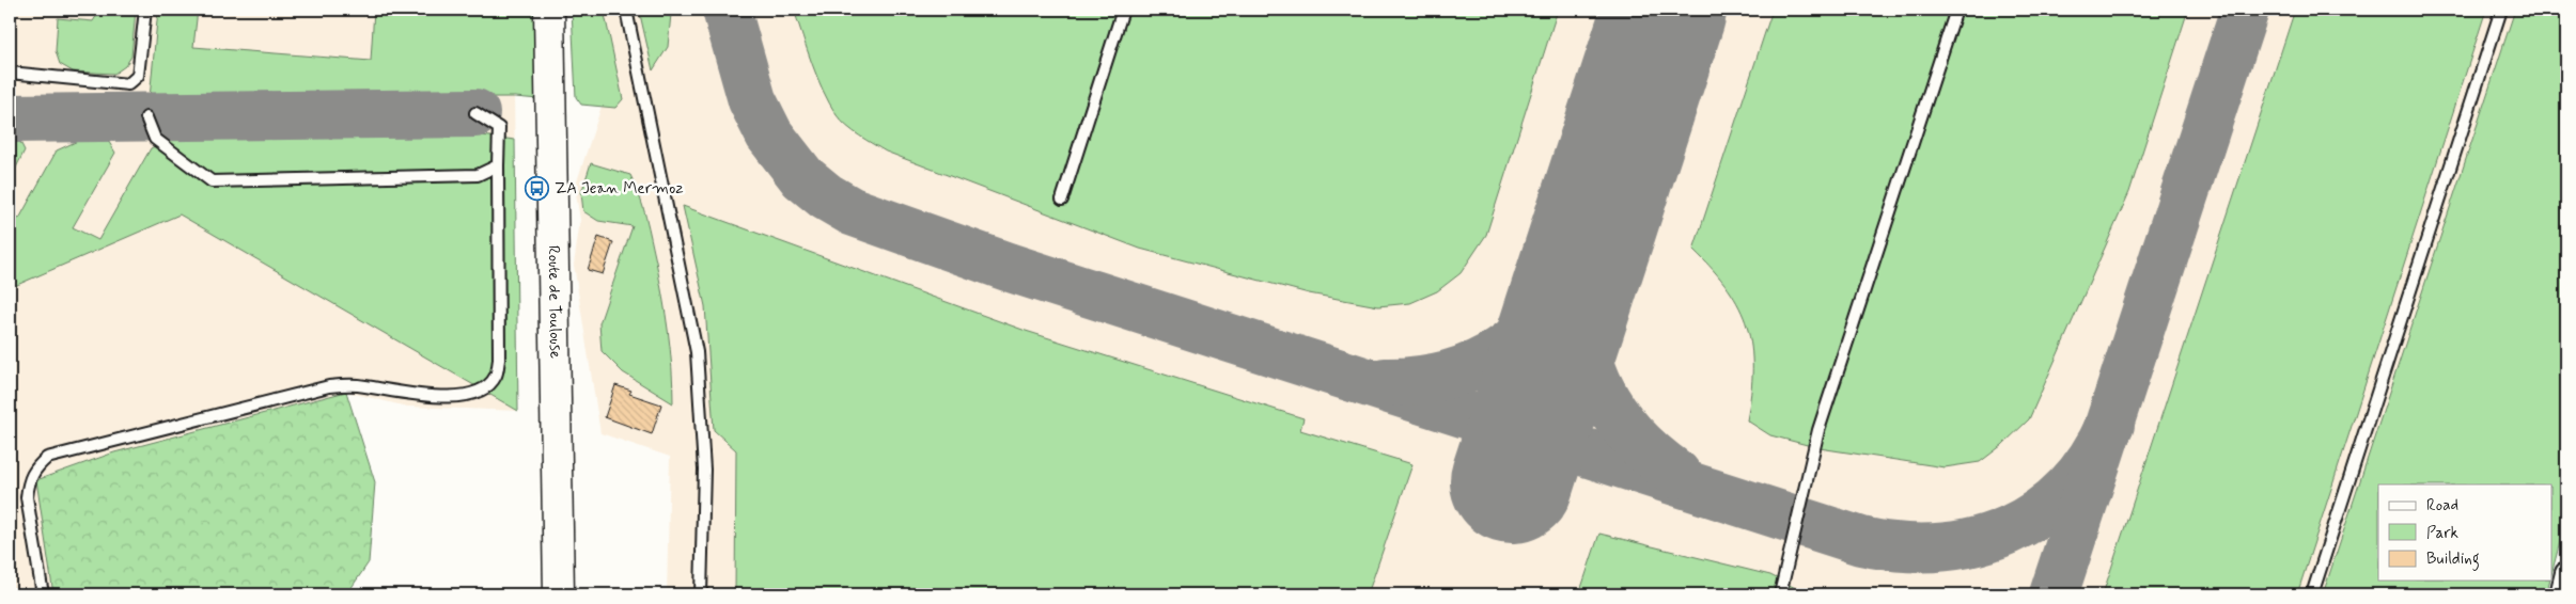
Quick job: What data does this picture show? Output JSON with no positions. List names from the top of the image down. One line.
{"streets":{"main road":["Route de Toulouse"]},"places":{"bus stop":["ZA Jean Mermoz"]},"legend":["Road","Park","Building"]}
